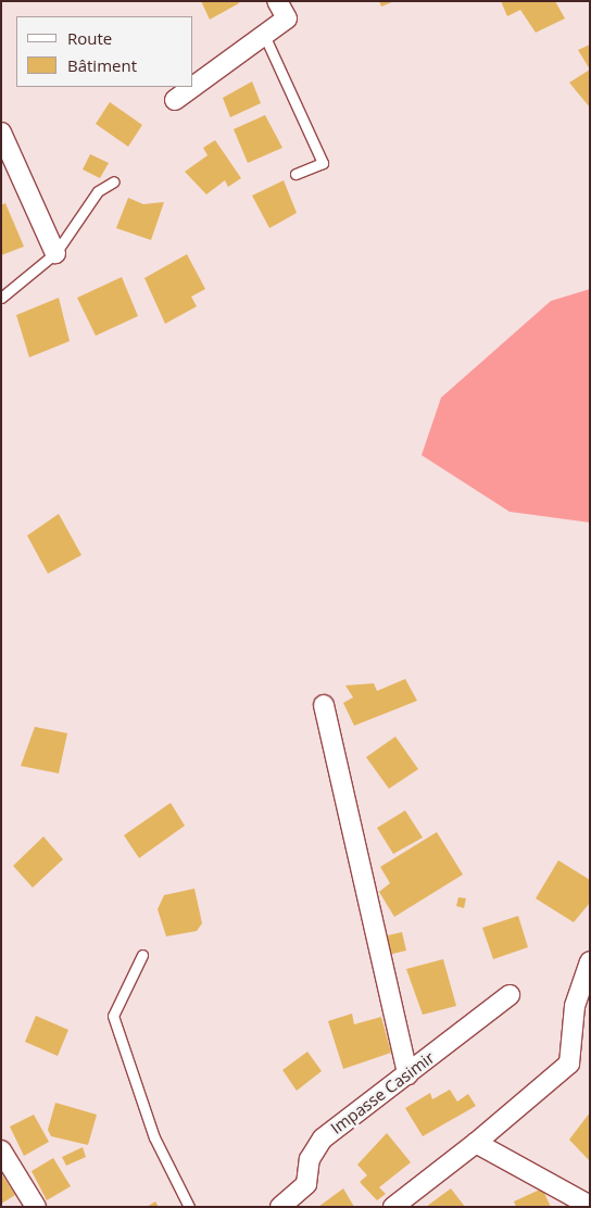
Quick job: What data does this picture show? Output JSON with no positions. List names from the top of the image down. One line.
{"streets":{"street":["Impasse Casimir"]},"legend":["Route","Bâtiment"]}
